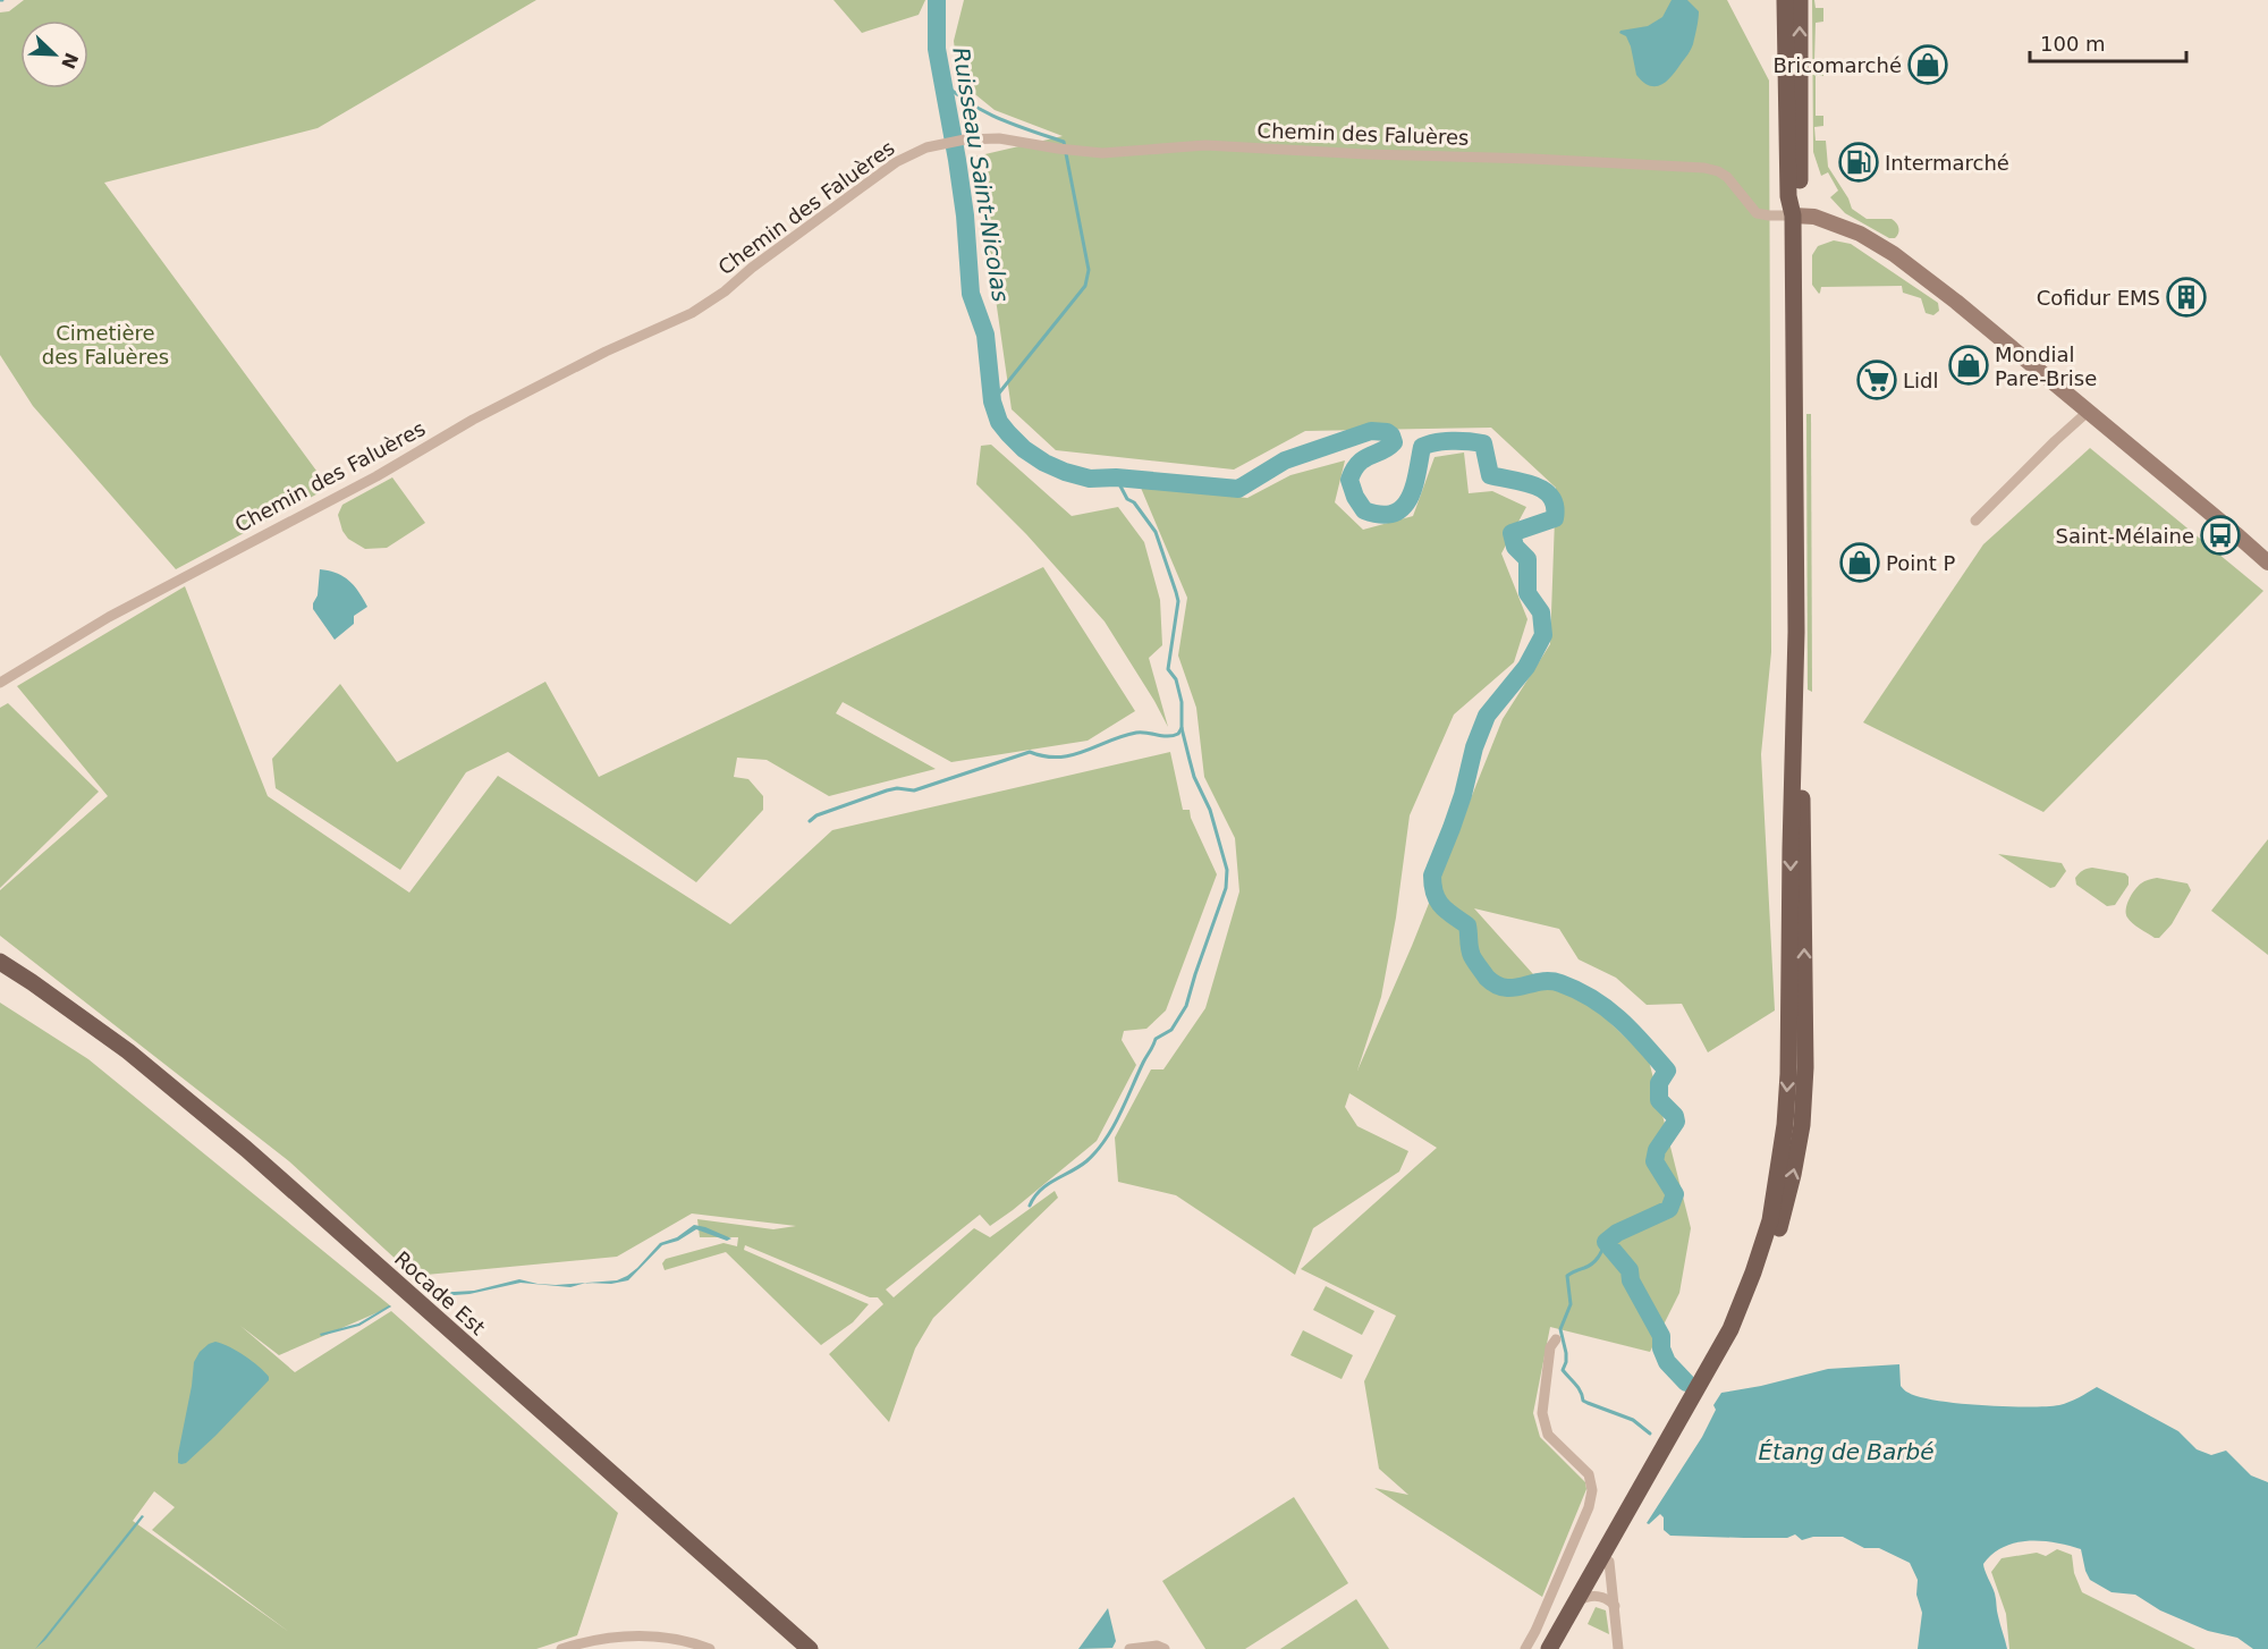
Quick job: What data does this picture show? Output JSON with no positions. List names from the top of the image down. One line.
{"streets":{"main road":["Rocade Est"],"street":["Chemin des Faluères"]},"water":["Ruisseau Saint-Nicolas","Étang de Barbé"],"parks":["Cimetière des Faluères"],"places":{"shop":["Bricomarché","Mondial Pare-Brise","Point P"],"fuel station":["Intermarché"],"building":["Cofidur EMS"],"supermarket":["Lidl"],"bus stop":["Saint-Mélaine"]},"scale_bar":"100 m","north":"bottom right"}
